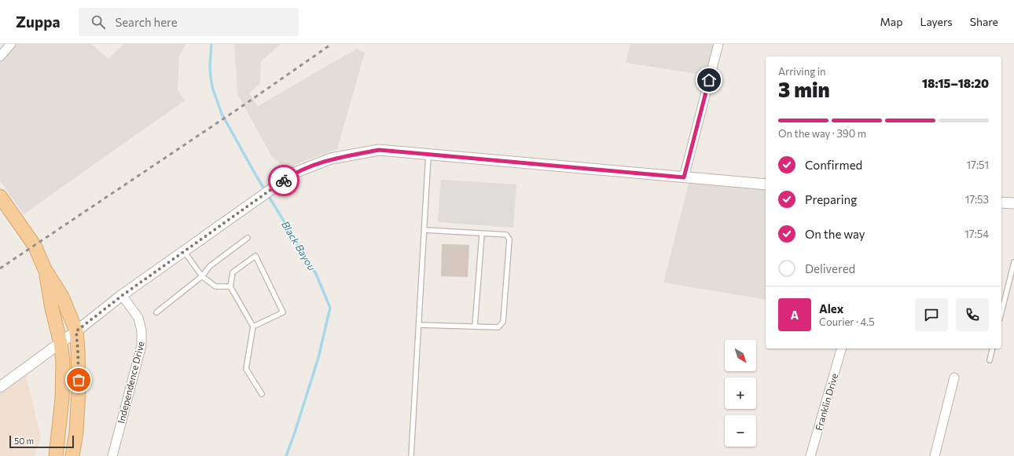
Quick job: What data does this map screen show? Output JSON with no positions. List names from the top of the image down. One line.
{"streets":{"street":["Independence Drive","Franklin Drive"]},"water":["Black Bayou"],"scale_bar":"50 m","north":"bottom right","page":{"header":"Zuppa","search":"Search here","nav":["Map","Layers","Share"],"heading":["3 min","Arriving in","18:15–18:20"],"panel":["Alex","Courier · 4.5"],"bar":"On the way · 390 m","list":[["Confirmed","17:51"],["Preparing","17:53"],["On the way","17:54"],"Delivered"],"round":"A","map_buttons":["+","−"],"scale":"50 m"}}
